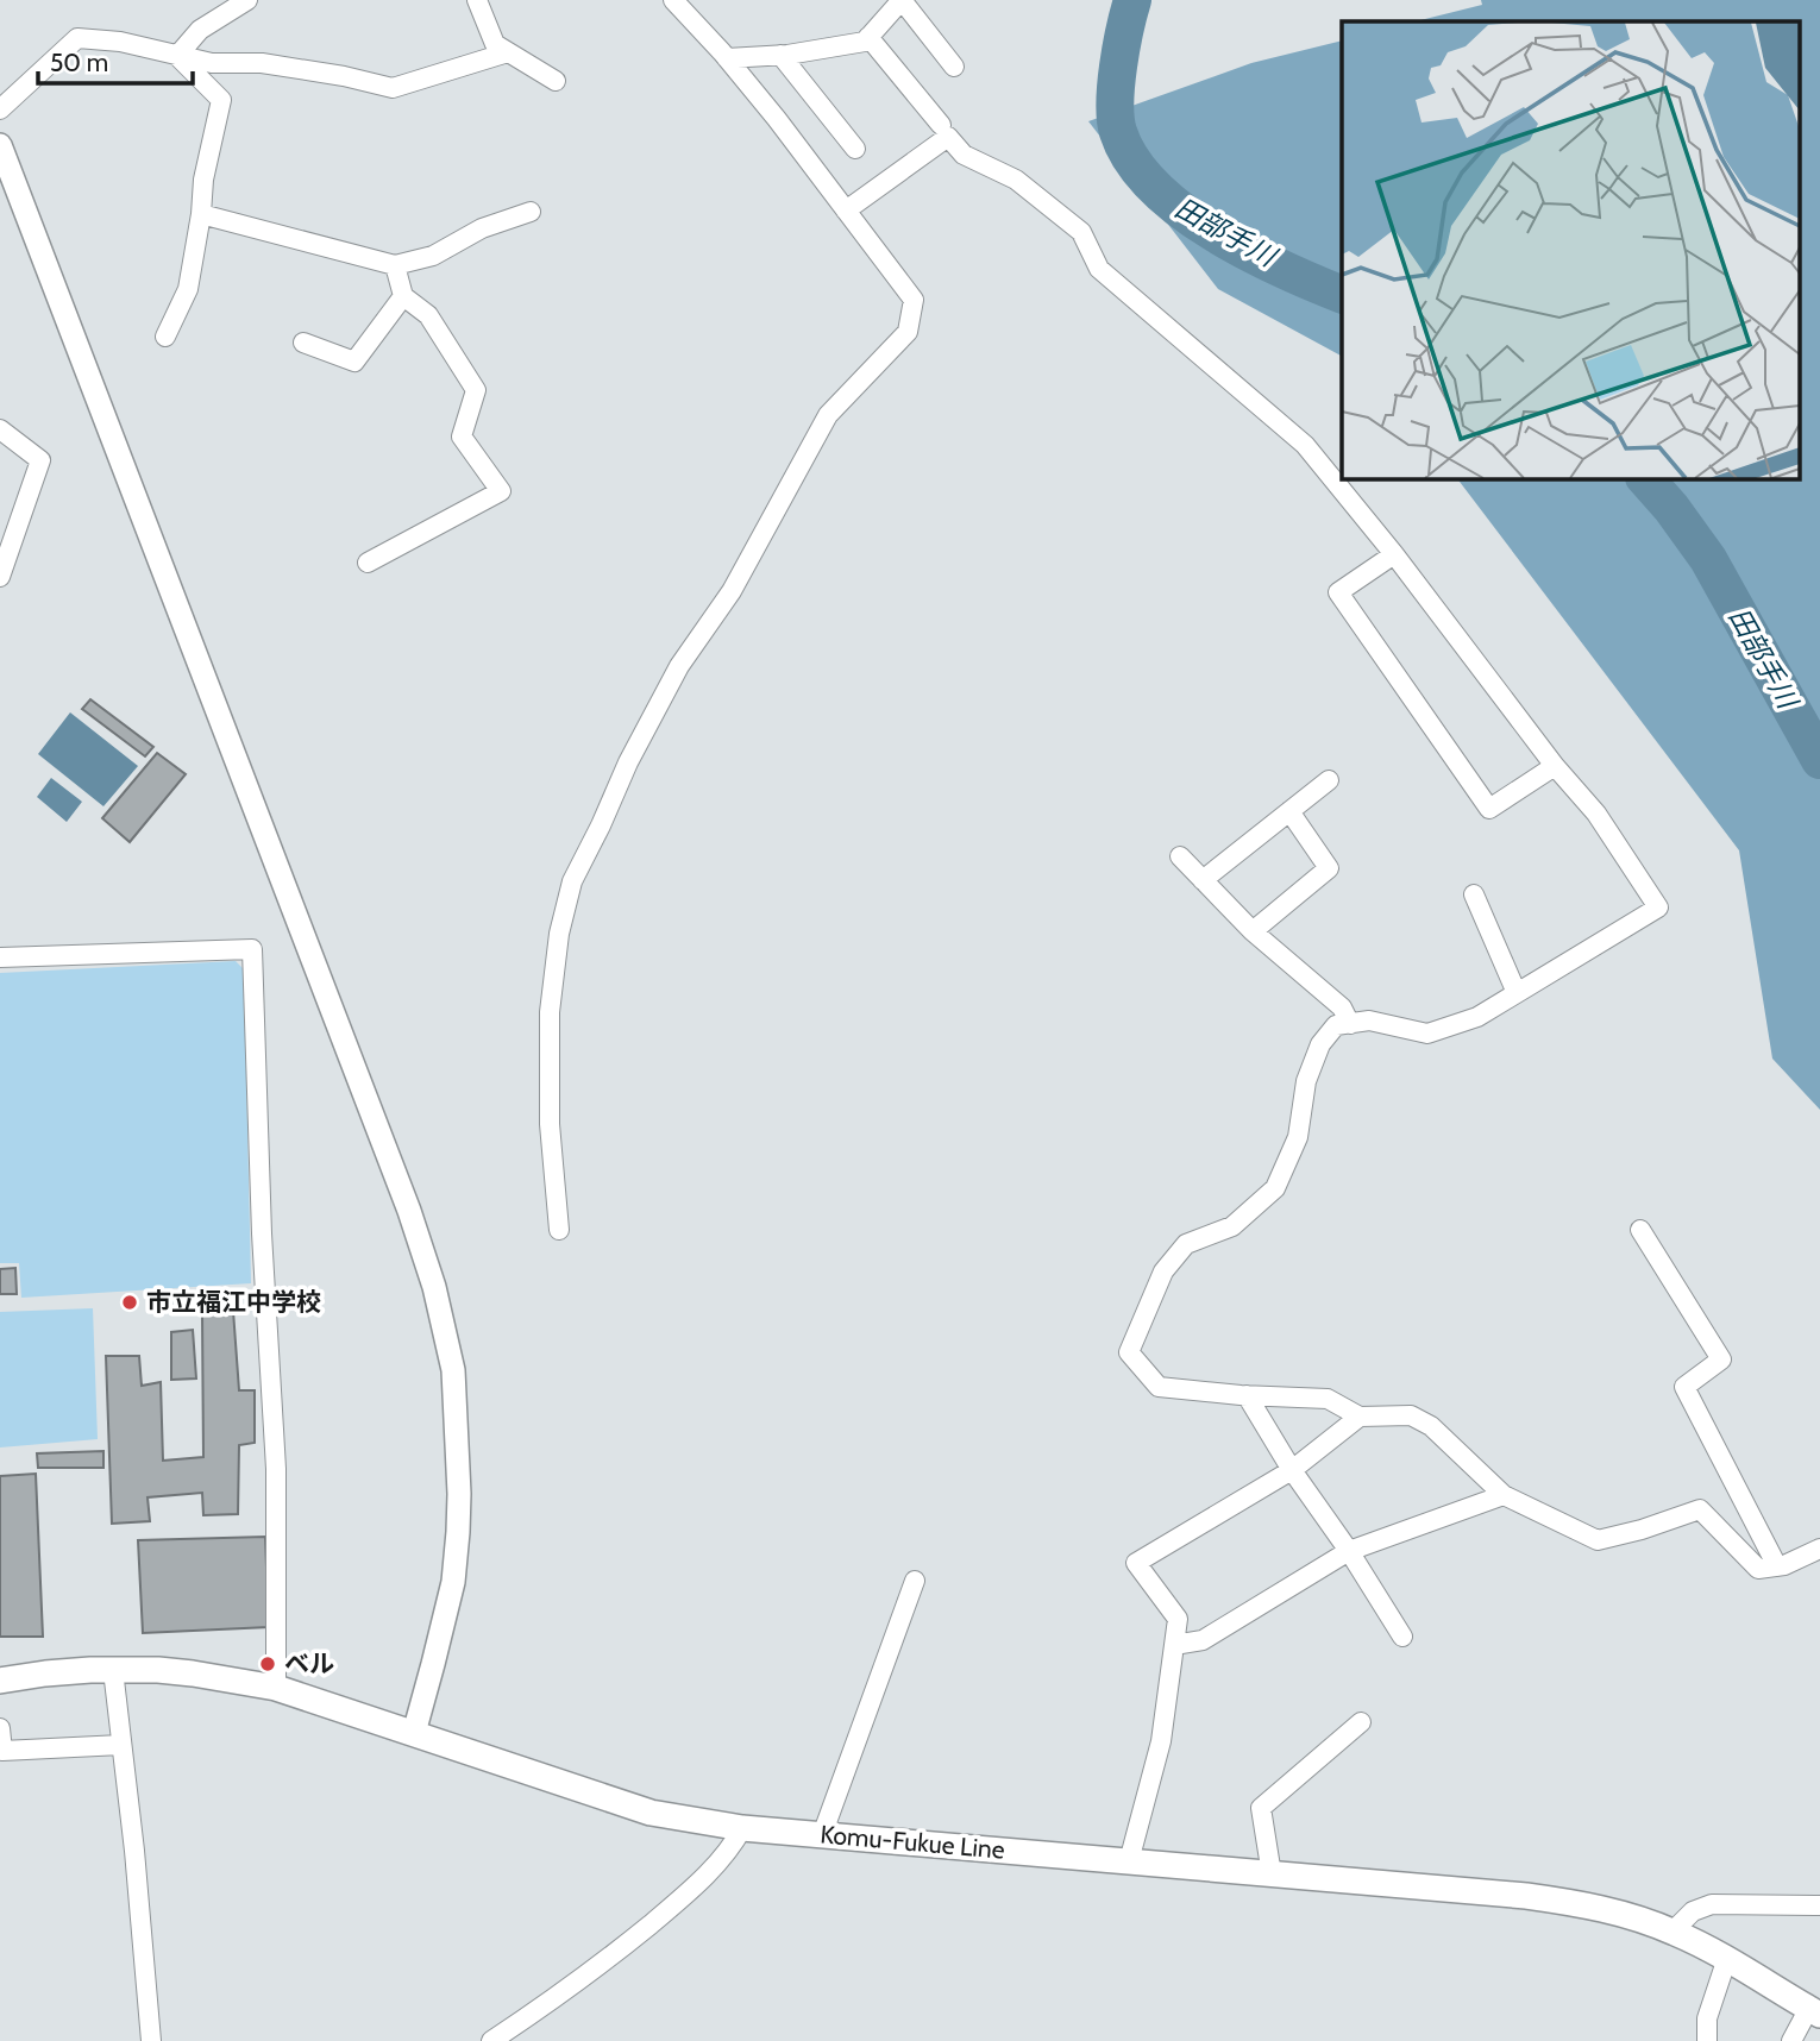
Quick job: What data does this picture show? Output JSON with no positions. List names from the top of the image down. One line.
{"streets":{"main road":["Komu-Fukue Line"]},"water":["田部手川"],"places":["市立福江中学校","ベル"],"scale_bar":"50 m"}
